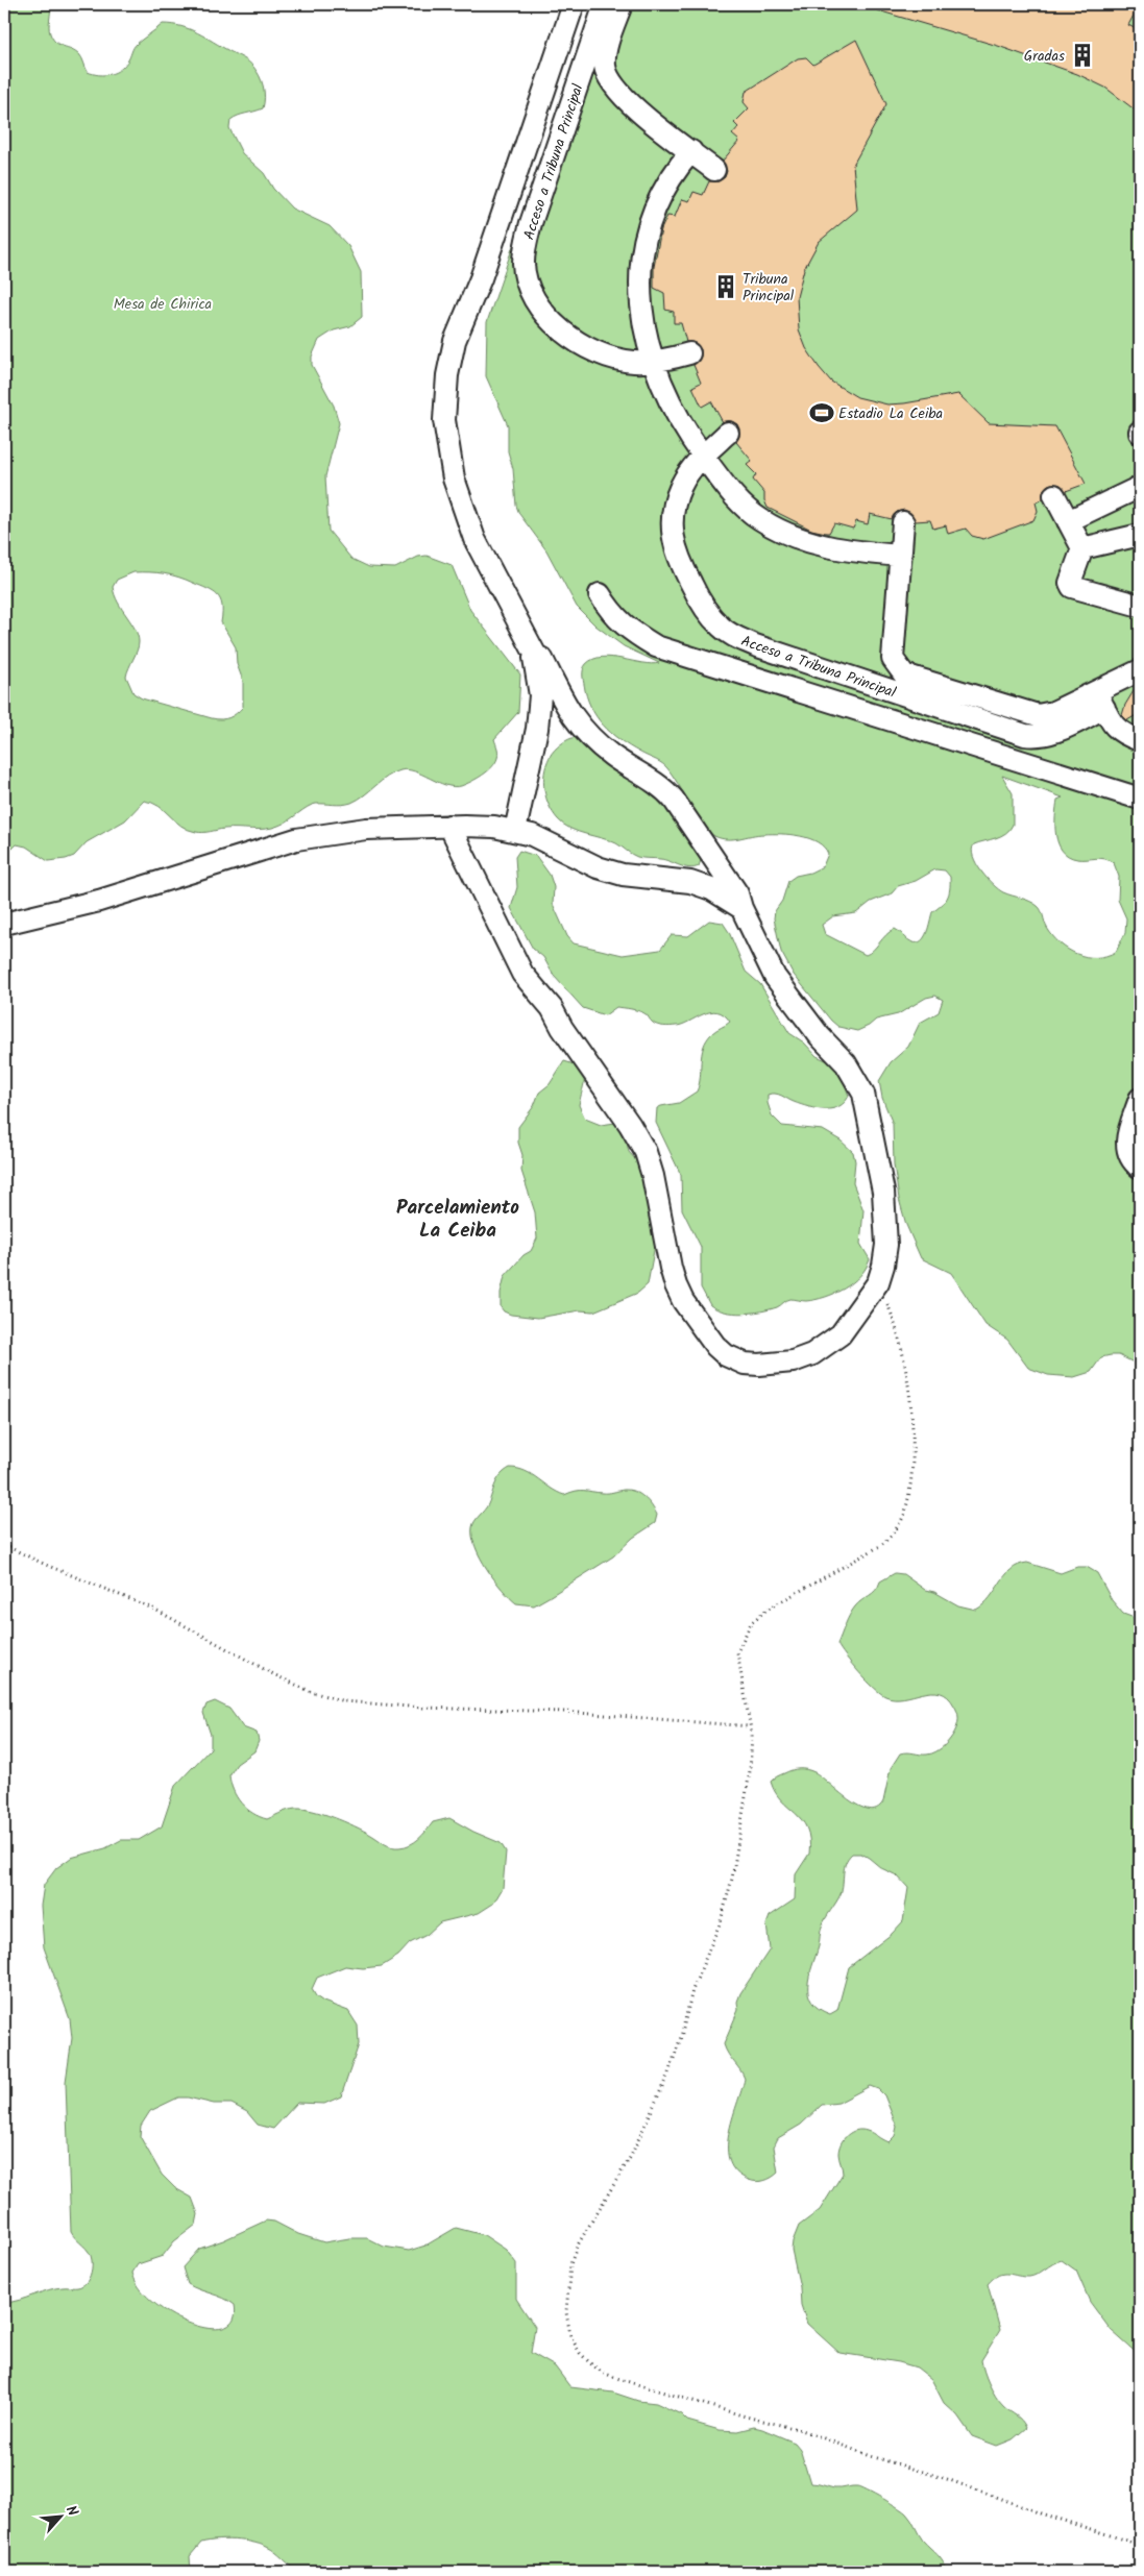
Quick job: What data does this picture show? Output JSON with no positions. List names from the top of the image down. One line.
{"streets":{"street":["Acceso a Tribuna Principal"]},"districts":["Parcelamiento La Ceiba"],"parks":["Mesa de Chirica"],"places":{"building":["Gradas","Tribuna Principal"],"sports":["Estadio La Ceiba"]},"north":"top right"}
